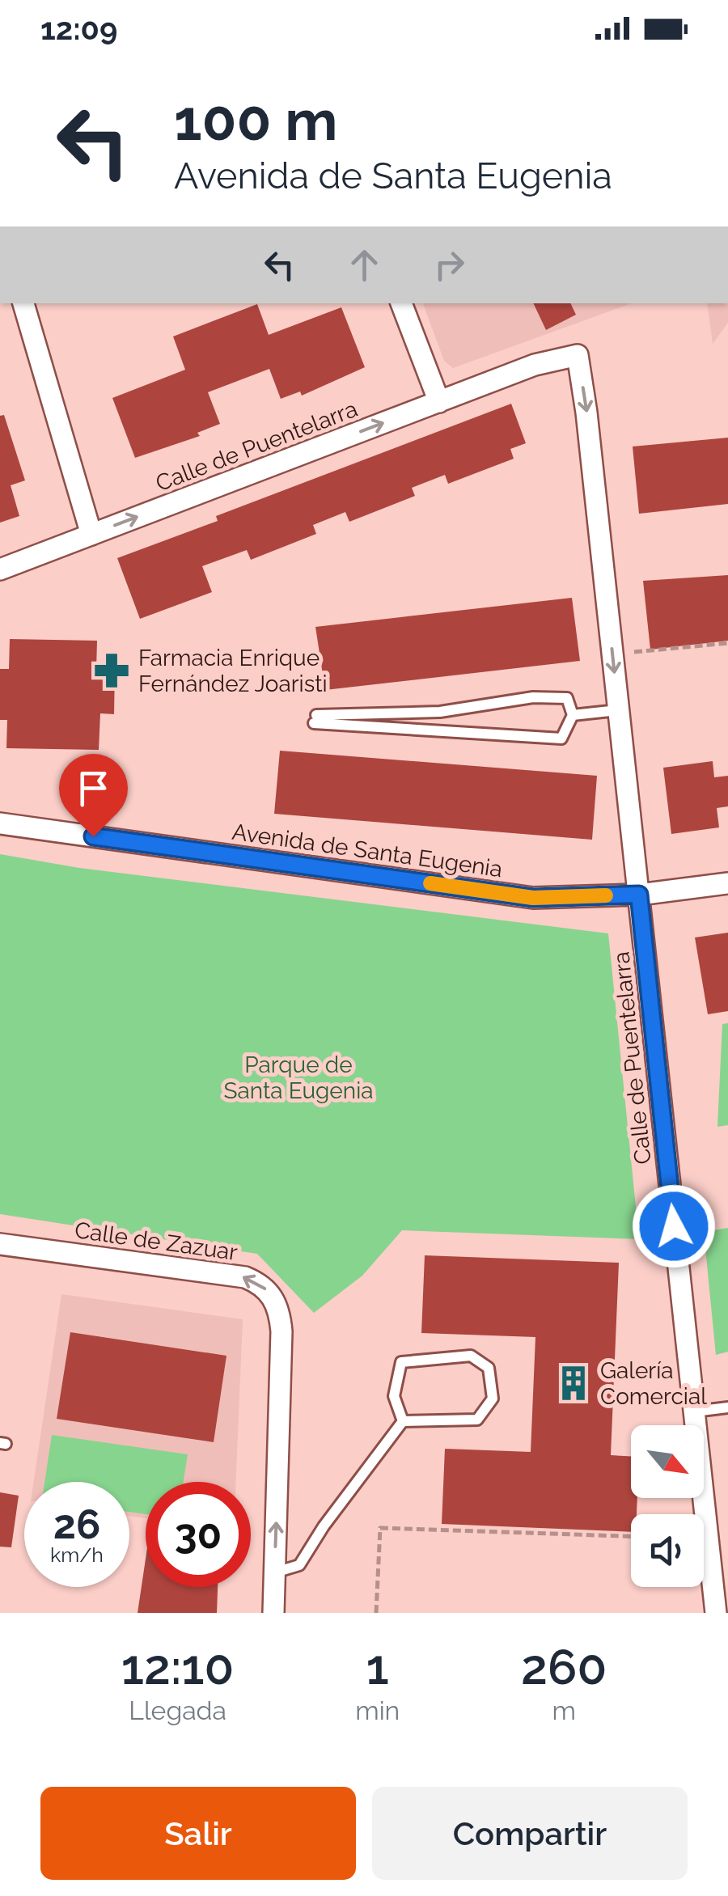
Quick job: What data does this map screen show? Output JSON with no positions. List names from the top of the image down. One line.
{"streets":{"street":["Calle de Puentelarra","Avenida de Santa Eugenia","Calle de Zazuar"]},"crossings":[["Calle de Puentelarra","Avenida de Santa Eugenia"]],"parks":["Parque de Santa Eugenia"],"places":{"pharmacy":["Farmacia Enrique Fernández Joaristi"],"building":["Galería Comercial"]},"north":"bottom right","page":{"status":"12:09","turn":["100 m","Avenida de Santa Eugenia"],"speed":"26 km/h","limit":"30","eta":["12:10","Llegada","1","min","260","m"],"buttons":["Salir","Compartir"]}}
